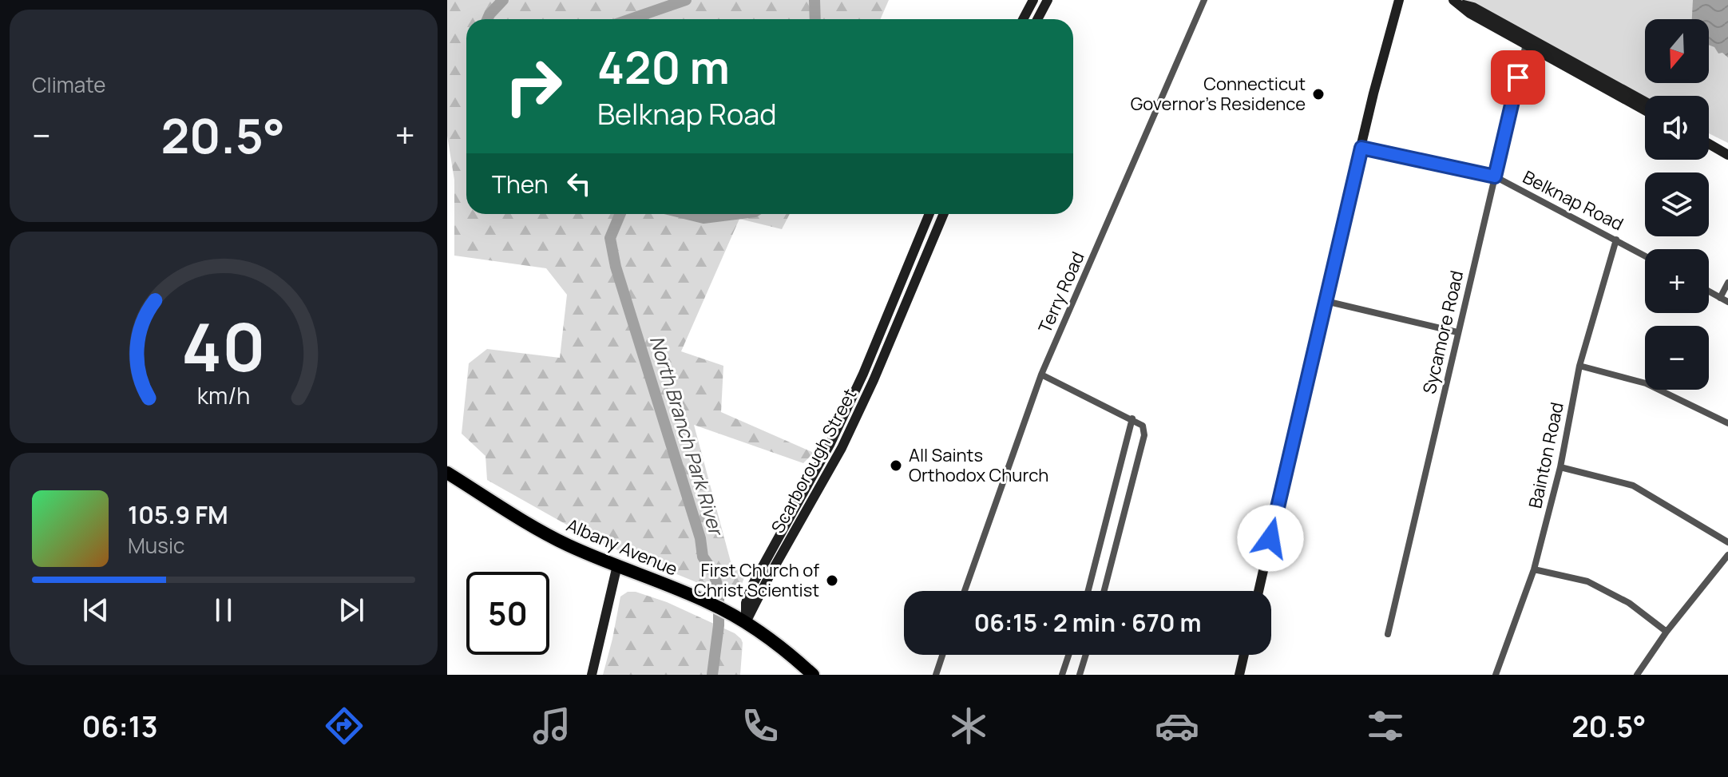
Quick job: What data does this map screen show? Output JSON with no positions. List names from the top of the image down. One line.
{"streets":{"highway":["Albany Avenue"],"main road":["Scarborough Street"],"street":["Belknap Road","Terry Road","Sycamore Road","Bainton Road"]},"crossings":[["Belknap Road","Sycamore Road"],["Belknap Road","Bainton Road"],["Scarborough Street","Albany Avenue"]],"water":["North Branch Park River"],"places":["Connecticut Governor's Residence","All Saints Orthodox Church","First Church of Christ Scientist"],"north":"bottom","page":{"tile":"Climate","map_buttons":["+","−"],"turn":["420 m","Belknap Road"],"heat":["−","20.5°","+"],"then":"Then","song":["105.9 FM","Music"],"limit":"50","trip":"06:15 · 2 min · 670 m","tabs":["06:13","20.5°"],"gauge":["40","km/h"]}}
